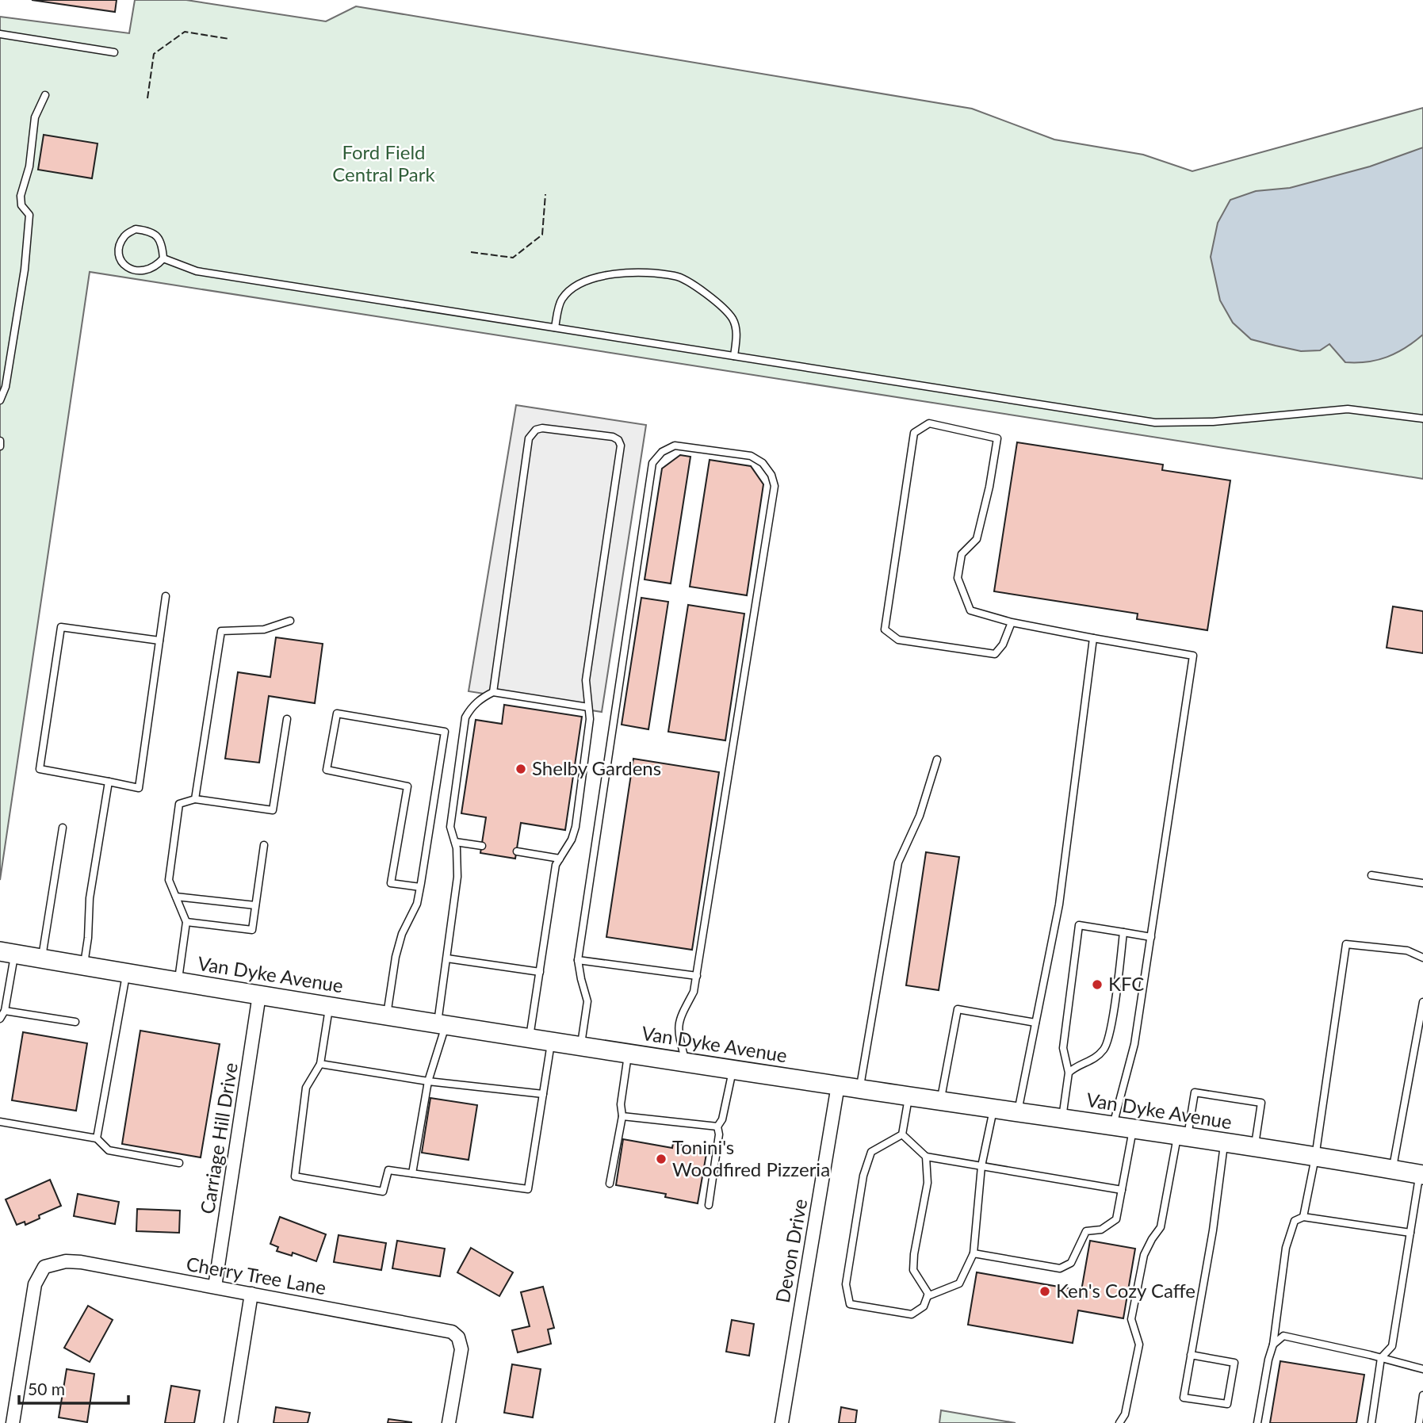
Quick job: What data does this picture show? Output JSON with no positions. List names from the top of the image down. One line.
{"streets":{"main road":["Van Dyke Avenue"],"street":["Carriage Hill Drive","Devon Drive","Cherry Tree Lane"]},"crossings":[["Van Dyke Avenue","Carriage Hill Drive"],["Van Dyke Avenue","Devon Drive"],["Carriage Hill Drive","Cherry Tree Lane"]],"parks":["Ford Field Central Park"],"places":["Shelby Gardens","KFC","Tonini's Woodfired Pizzeria","Ken's Cozy Caffe"],"scale_bar":"50 m"}
